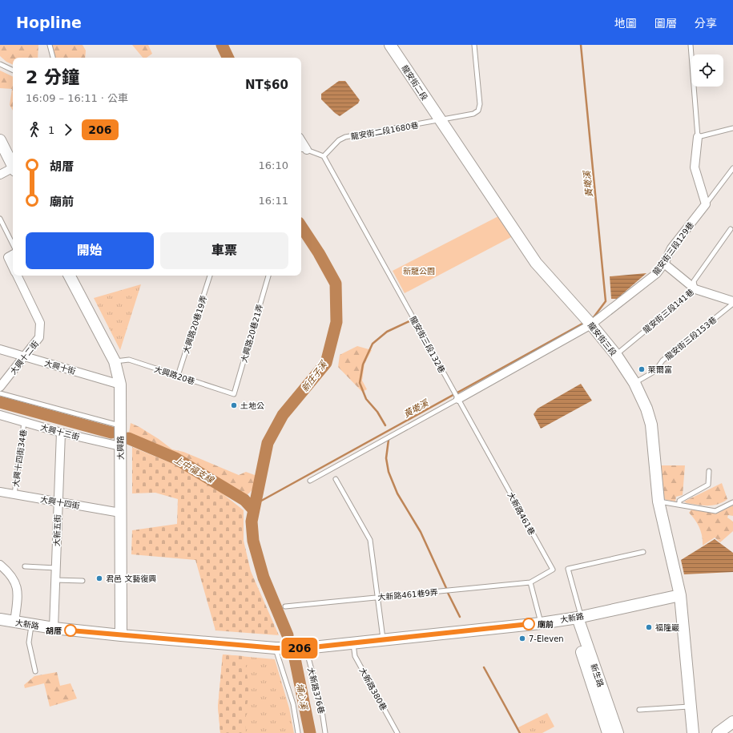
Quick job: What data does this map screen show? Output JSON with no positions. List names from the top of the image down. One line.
{"streets":{"street":["龍安街二段","龍安街三段129巷","龍安街三段","大興十二街","大興十街","大興十三街","大興路","大興十四街","大新五街","大新路","新生路"],"lane":["龍安街二段1680巷","龍安街三段141巷","大興路20巷19弄","大興路20巷21弄","龍安街三段153巷","龍安街三段132巷","大興路20巷","大興十四街34巷","大新路461巷","大新路461巷9弄","大新路380巷","大新路376巷"]},"crossings":[["龍安街二段","龍安街二段1680巷"],["龍安街二段","龍安街三段"],["龍安街二段1680巷","龍安街三段"],["龍安街二段1680巷","龍安街三段132巷"],["龍安街三段129巷","龍安街三段"],["龍安街三段141巷","龍安街三段"],["大興路20巷19弄","大興路20巷"],["大興路20巷21弄","大興路20巷"],["龍安街三段153巷","龍安街三段"],["龍安街三段","大新路"],["龍安街三段132巷","大新路461巷"],["大興十二街","大興十街"],["大興十街","大興路"],["大興路20巷","大興路"],["大興十三街","大興路"],["大興十三街","大興十四街34巷"],["大興十三街","大新五街"],["大興路","大興十四街"],["大興路","大新路"],["大興十四街34巷","大興十四街"],["大興十四街","大新五街"],["大新路461巷","大新路461巷9弄"],["大新五街","大新路"],["大新路","新生路"],["大新路","大新路380巷"],["大新路","大新路376巷"]],"water":["黃墘溪","新庄子溪","上中福支線","埔心溪"],"parks":["新龍公園"],"places":["萊爾富","土地公","君邑 文藝復興","廟前","福隆巖","胡厝","7-Eleven"],"lines":["bus line 206"],"page":{"header":"Hopline","nav":["地圖","圖層","分享"],"on_map":"206","heading":["2 分鐘","16:09 – 16:11 · 公車","NT$60"],"legs":["1","206"],"list":[{"name":"胡厝","value":"16:10"},{"name":"廟前","value":"16:11"}],"buttons":["開始","車票"]}}
